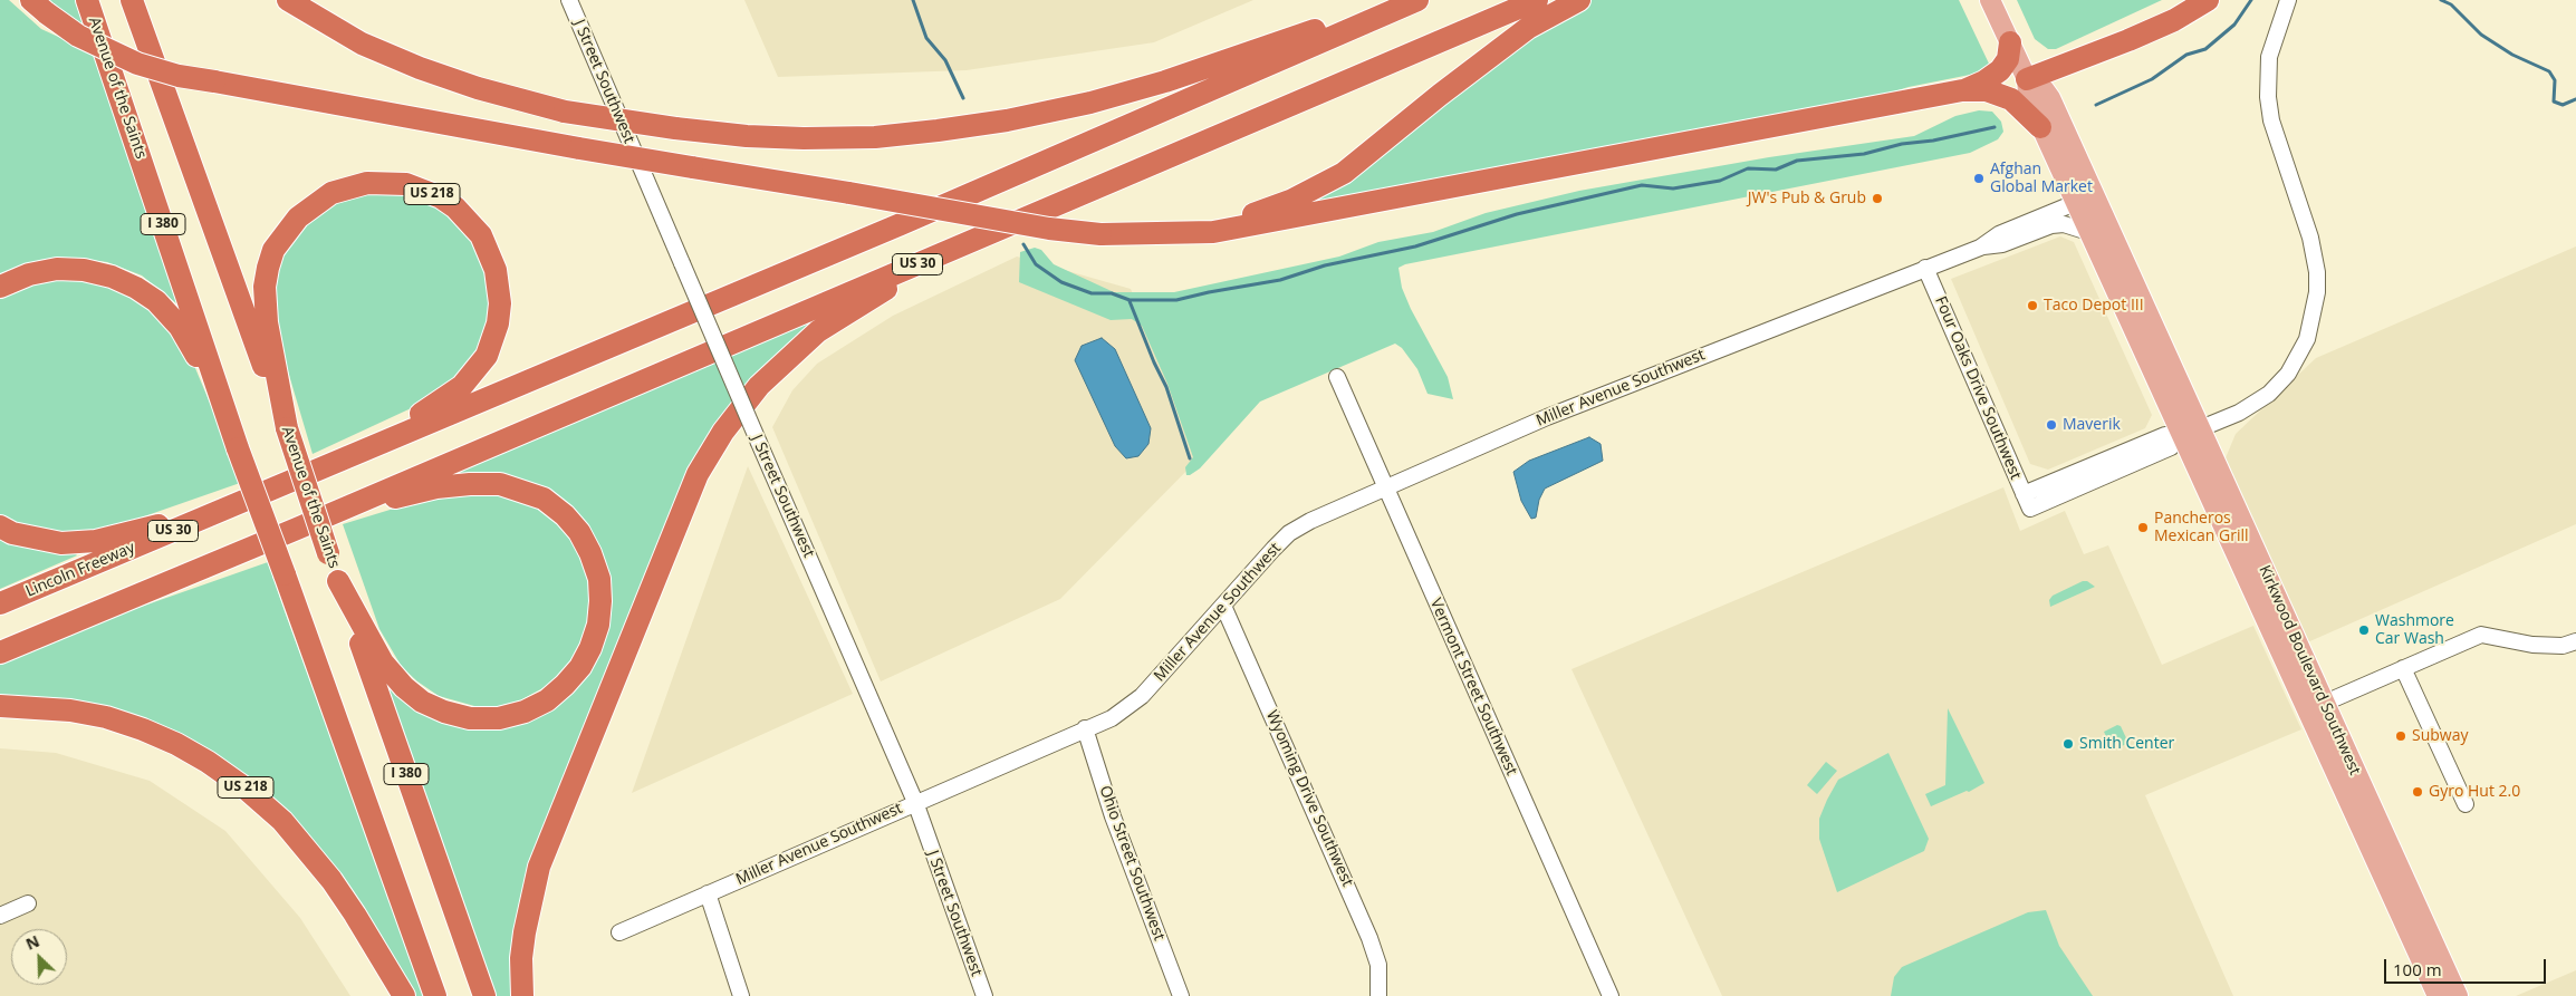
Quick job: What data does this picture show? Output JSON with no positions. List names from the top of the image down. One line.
{"streets":{"highway":["Avenue of the Saints","US 218","I 380","US 30","Lincoln Freeway"],"main road":["Kirkwood Boulevard Southwest"],"street":["J Street Southwest","Miller Avenue Southwest","Four Oaks Drive Southwest","Vermont Street Southwest","Wyoming Drive Southwest","Ohio Street Southwest"]},"crossings":[["J Street Southwest","Miller Avenue Southwest"],["Avenue of the Saints","US 218"],["US 218","US 30"],["US 218","Lincoln Freeway"],["US 30","Lincoln Freeway"],["Miller Avenue Southwest","Four Oaks Drive Southwest"],["Miller Avenue Southwest","Kirkwood Boulevard Southwest"],["Miller Avenue Southwest","Vermont Street Southwest"],["Miller Avenue Southwest","Wyoming Drive Southwest"],["Miller Avenue Southwest","Ohio Street Southwest"],["Four Oaks Drive Southwest","Kirkwood Boulevard Southwest"]],"places":["Afghan Global Market","JW's Pub & Grub","Taco Depot III","Maverik","Pancheros Mexican Grill","Washmore Car Wash","Subway","Smith Center","Gyro Hut 2.0"],"scale_bar":"100 m","north":"top left"}
